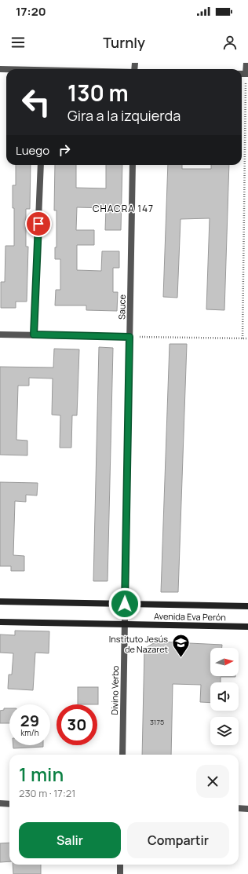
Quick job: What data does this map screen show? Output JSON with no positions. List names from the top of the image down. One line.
{"streets":{"street":["Sauce","Avenida Eva Perón","Divino Verbo"]},"crossings":[["Sauce","Avenida Eva Perón"],["Sauce","Divino Verbo"],["Avenida Eva Perón","Divino Verbo"]],"districts":["CHACRA 147"],"places":{"school or university":["Instituto Jesús de Nazaret"]},"house_numbers":["3175"],"north":"right","page":{"status":"17:20","header":"Turnly","turn":["130 m","Gira a la izquierda"],"then":"Luego","speed":"29 km/h","limit":"30","heading":["1 min","230 m · 17:21"],"buttons":["Salir","Compartir"]}}
